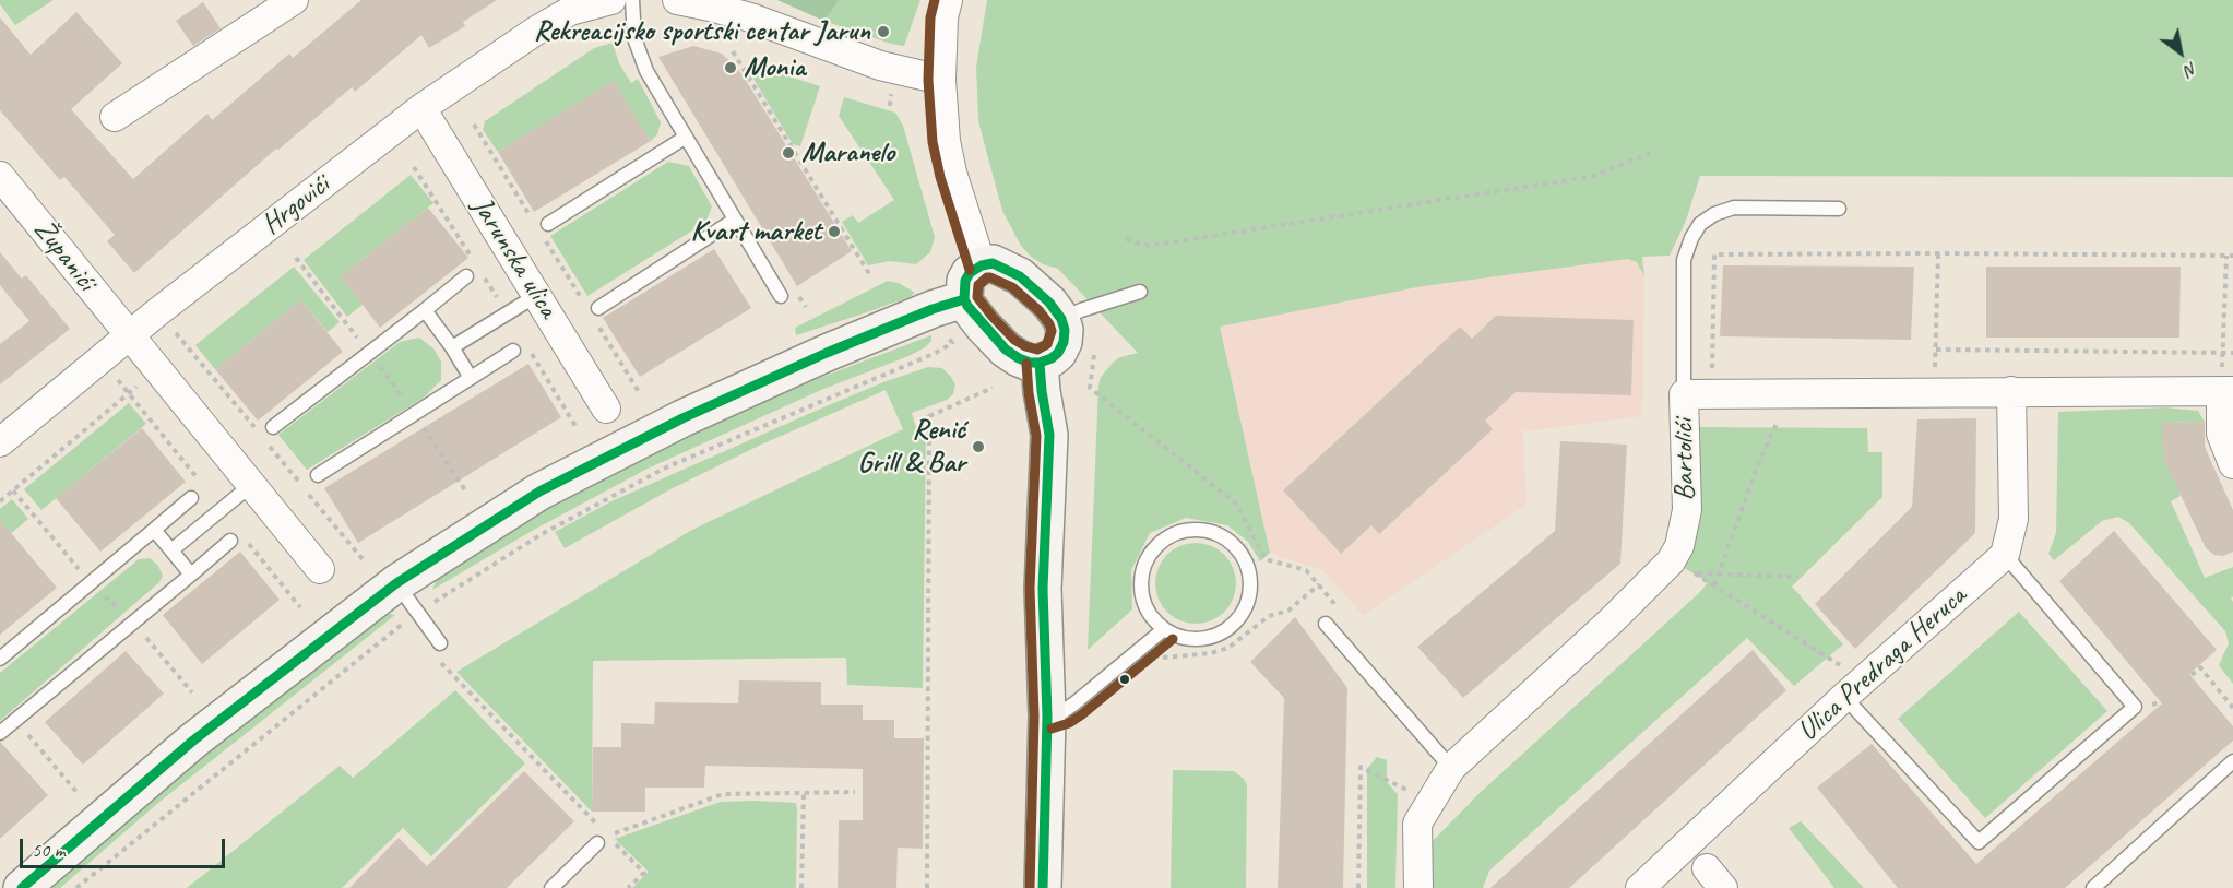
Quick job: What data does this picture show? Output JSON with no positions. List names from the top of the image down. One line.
{"streets":{"street":["Hrgovići","Županići","Jarunska ulica","Bartolići","Ulica Predraga Heruca"]},"crossings":[["Hrgovići","Županići"],["Hrgovići","Jarunska ulica"]],"places":["Rekreacijsko sportski centar Jarun","Monia","Maranelo","Kvart market","Renić Grill & Bar"],"scale_bar":"50 m","north":"bottom right"}
